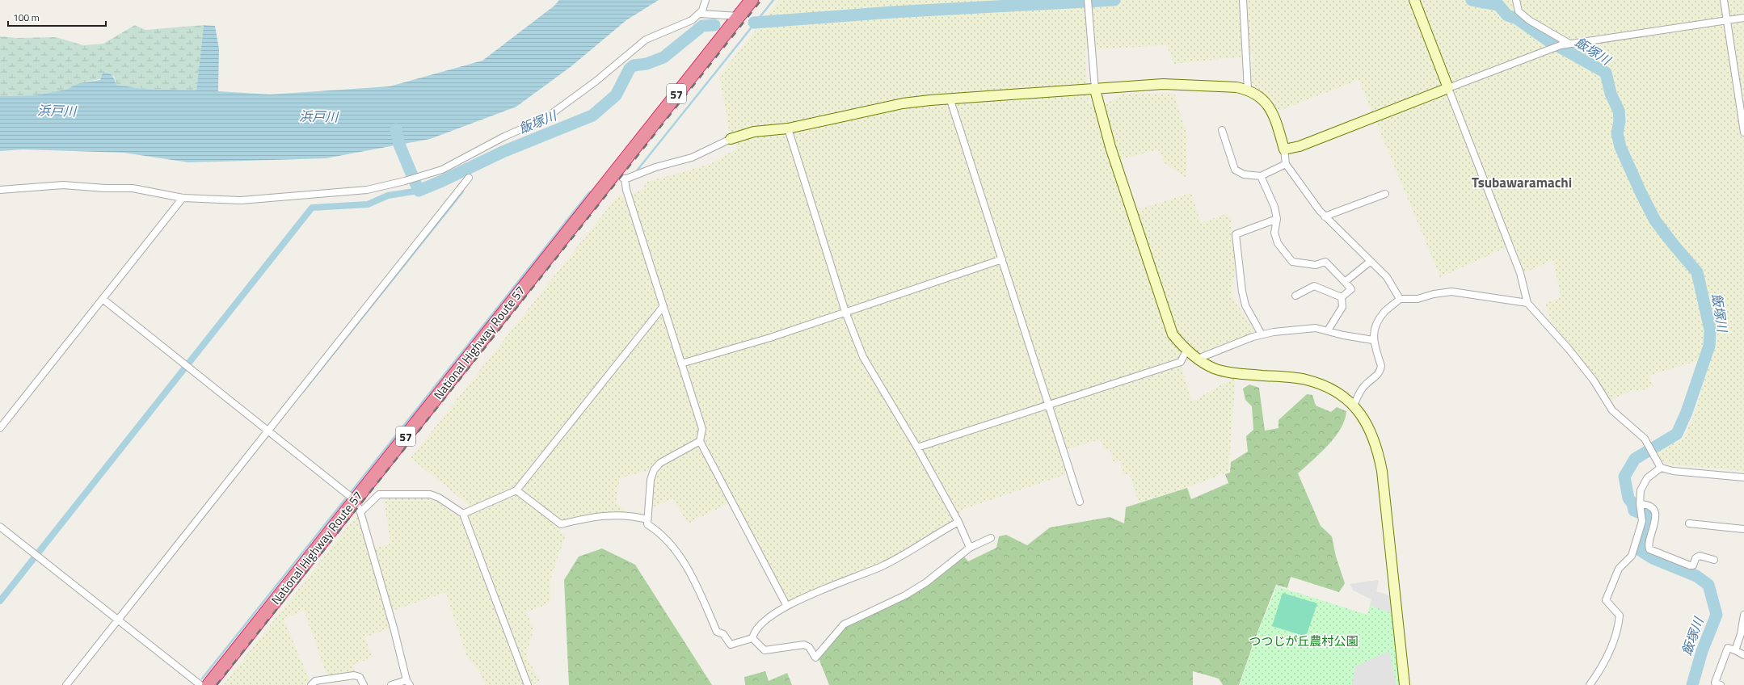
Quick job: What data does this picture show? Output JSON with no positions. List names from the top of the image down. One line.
{"streets":{"highway":["57","National Highway Route 57"]},"districts":["Tsubawaramachi"],"water":["飯塚川","浜戸川"],"parks":["つつじが丘農村公園"],"scale_bar":"100 m"}
